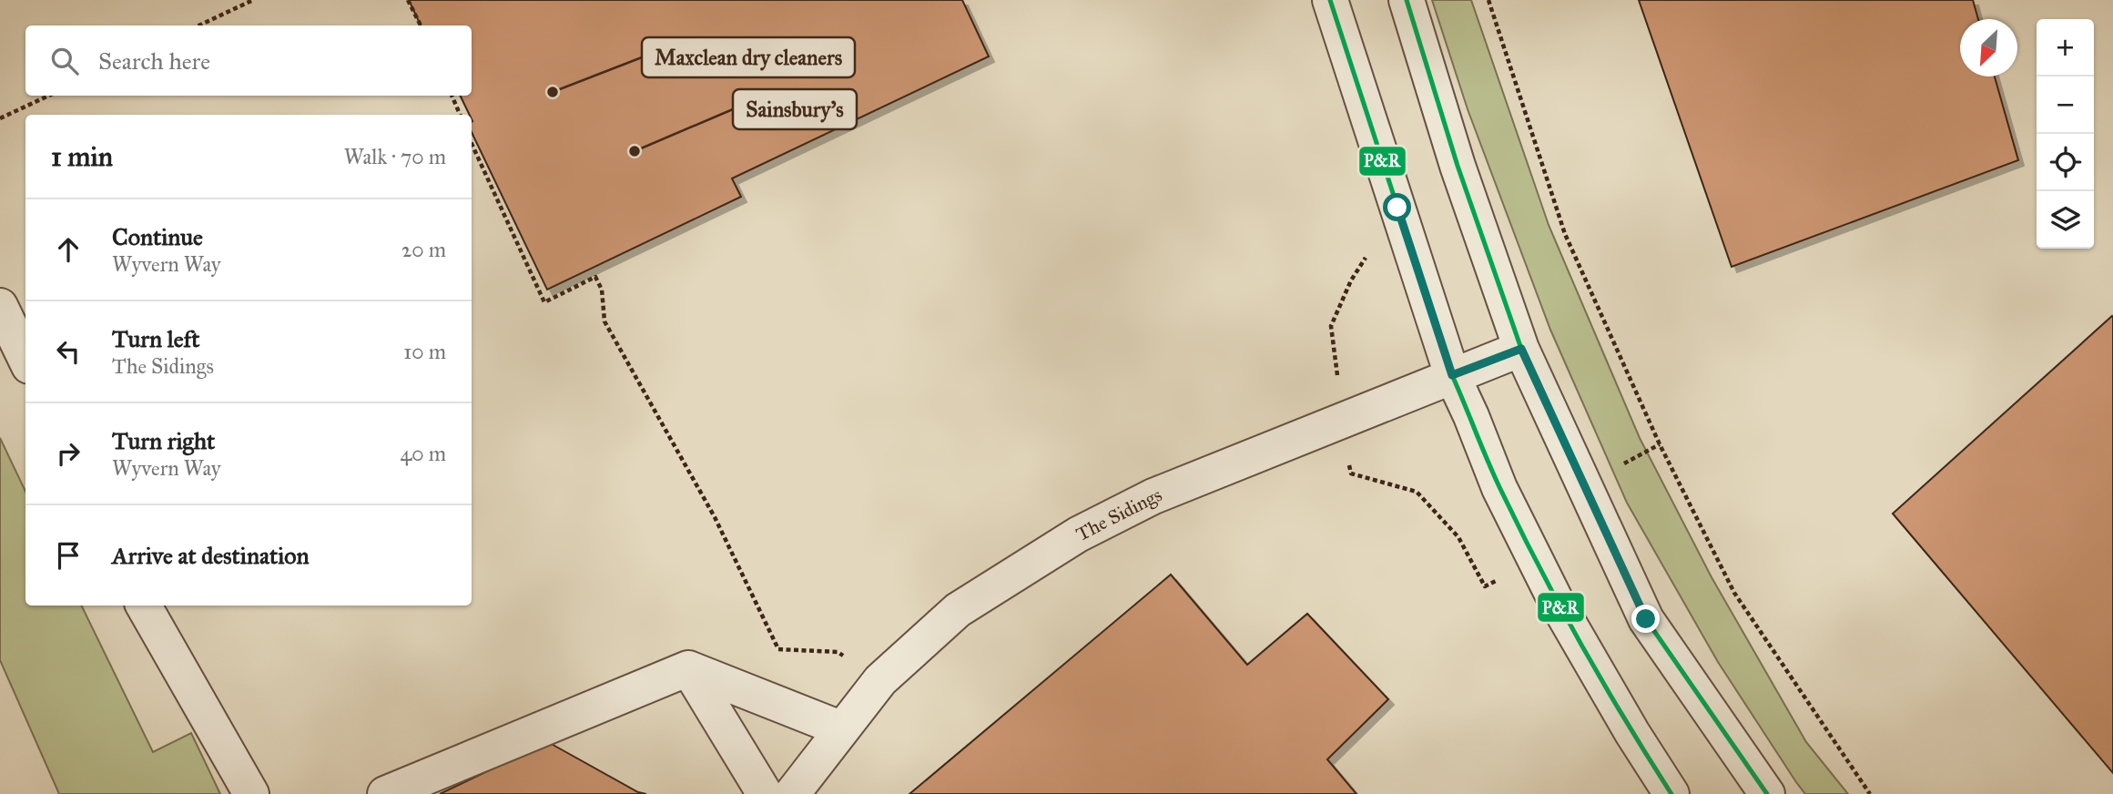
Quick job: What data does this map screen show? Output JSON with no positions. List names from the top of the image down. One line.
{"streets":{"street":["The Sidings"]},"places":["Maxclean dry cleaners","Sainsbury's"],"lines":["transit line P&R"],"north":"bottom left","page":{"map_buttons":["+","−"],"search":"Search here","heading":["1 min","Walk · 70 m"],"list":[["Continue","Wyvern Way","20 m"],["Turn left","The Sidings","10 m"],["Turn right","Wyvern Way","40 m"],"Arrive at destination"]}}
